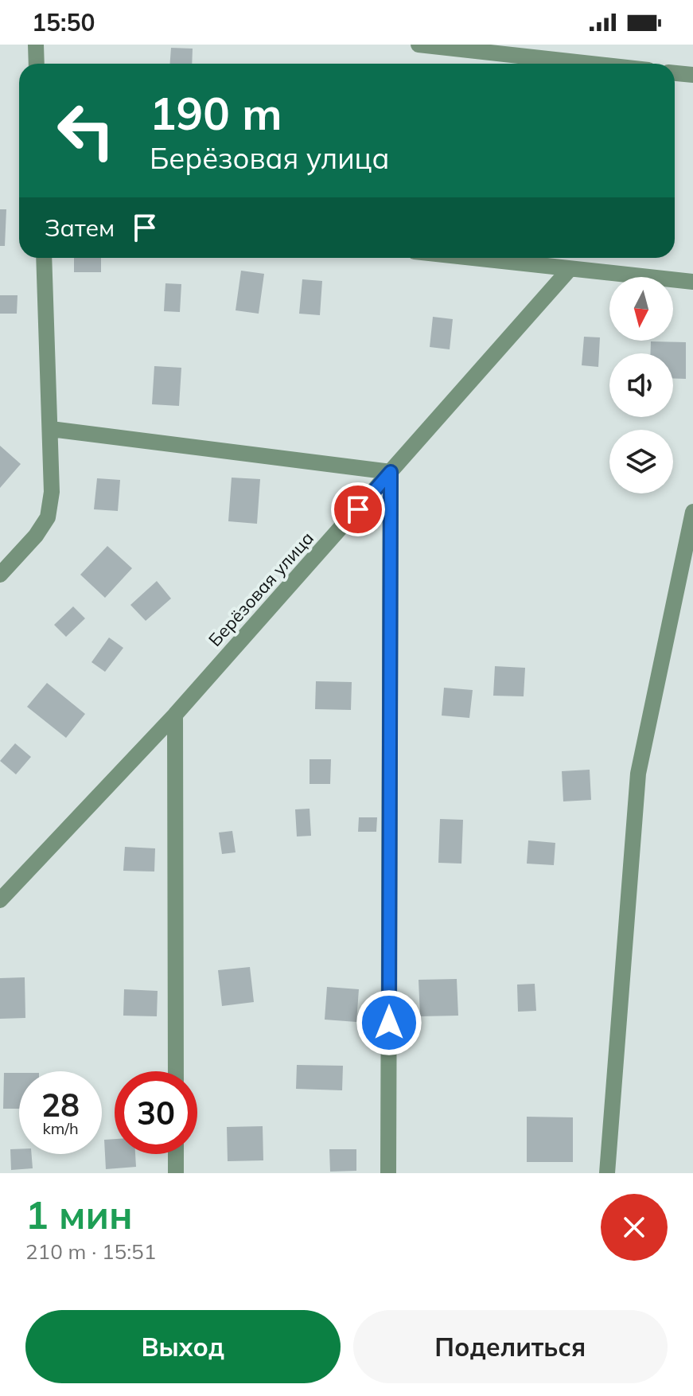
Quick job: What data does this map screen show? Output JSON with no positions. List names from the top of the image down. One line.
{"streets":{"street":["Берёзовая улица"]},"north":"bottom","page":{"status":"15:50","turn":["190 m","Берёзовая улица"],"then":"Затем","speed":"28 km/h","limit":"30","heading":["1 мин","210 m · 15:51"],"buttons":["Выход","Поделиться"]}}
